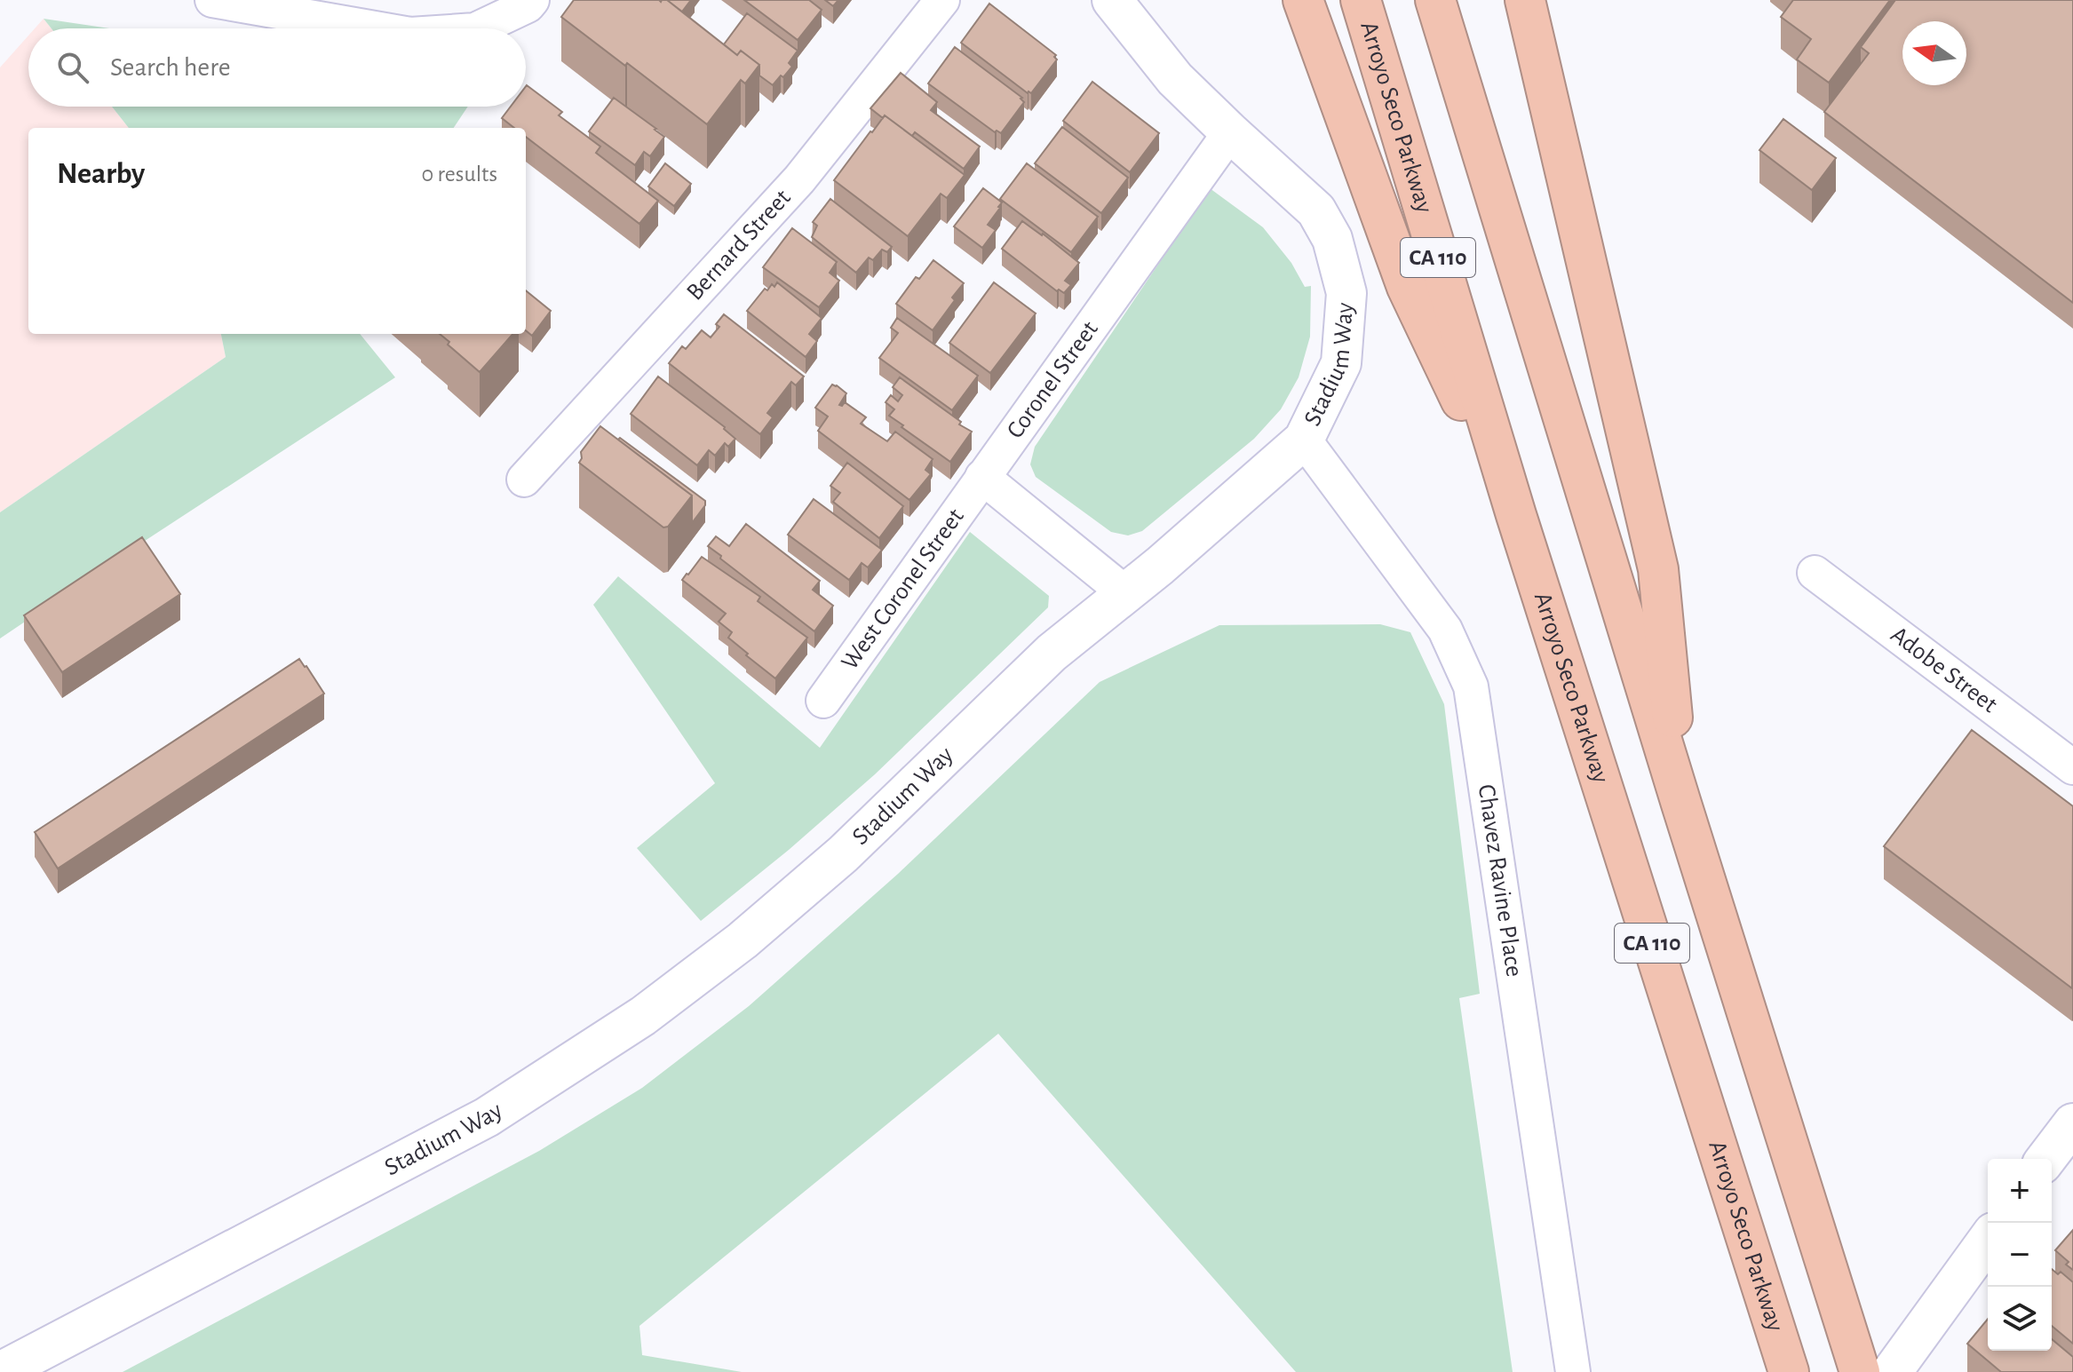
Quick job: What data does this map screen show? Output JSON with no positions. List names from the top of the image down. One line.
{"streets":{"highway":["Arroyo Seco Parkway","CA 110"],"street":["Bernard Street","Stadium Way","Coronel Street","West Coronel Street","Adobe Street","Chavez Ravine Place"]},"crossings":[["Stadium Way","Coronel Street"],["Stadium Way","Chavez Ravine Place"],["Coronel Street","West Coronel Street"]],"north":"left","page":{"search":"Search here","heading":["Nearby","0 results"],"map_buttons":["+","−"]}}
